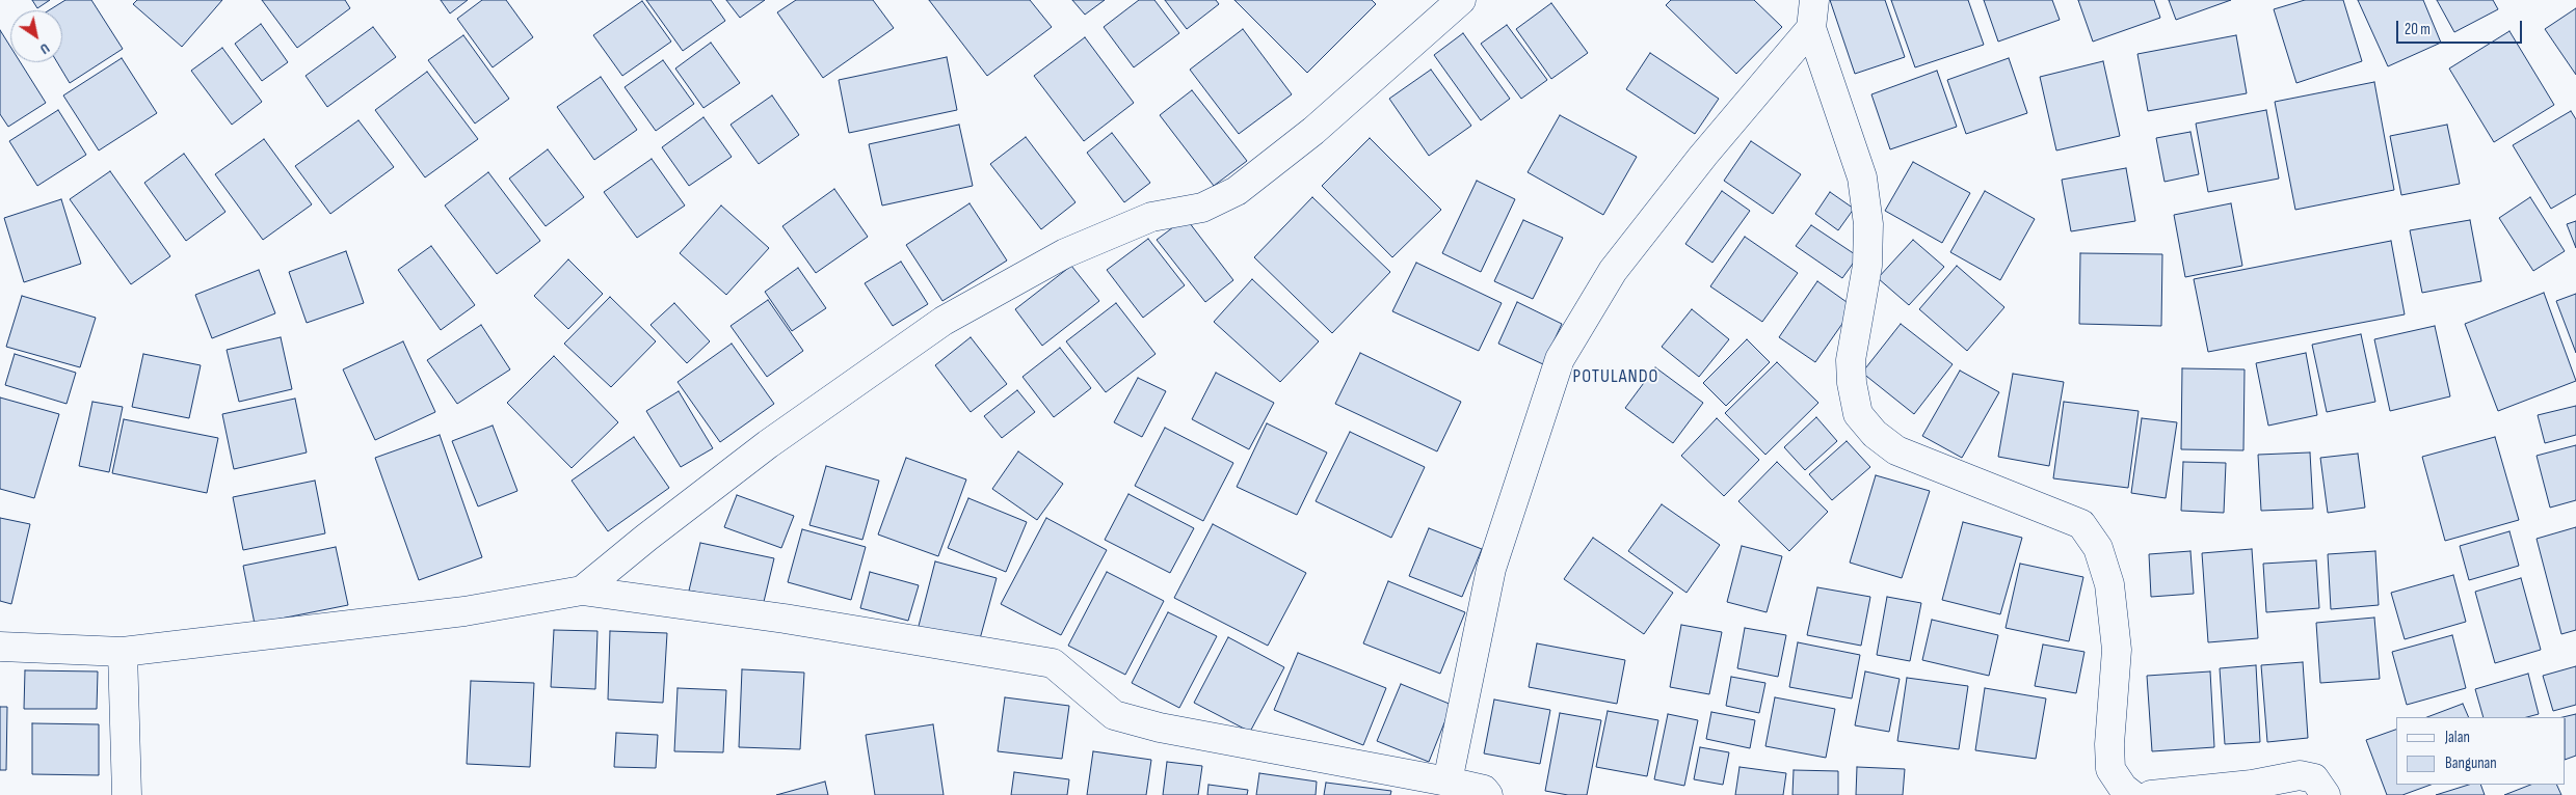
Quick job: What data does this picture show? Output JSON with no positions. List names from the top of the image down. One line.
{"districts":["POTULANDO"],"legend":["Jalan","Bangunan"],"scale_bar":"20 m","north":"bottom right"}
